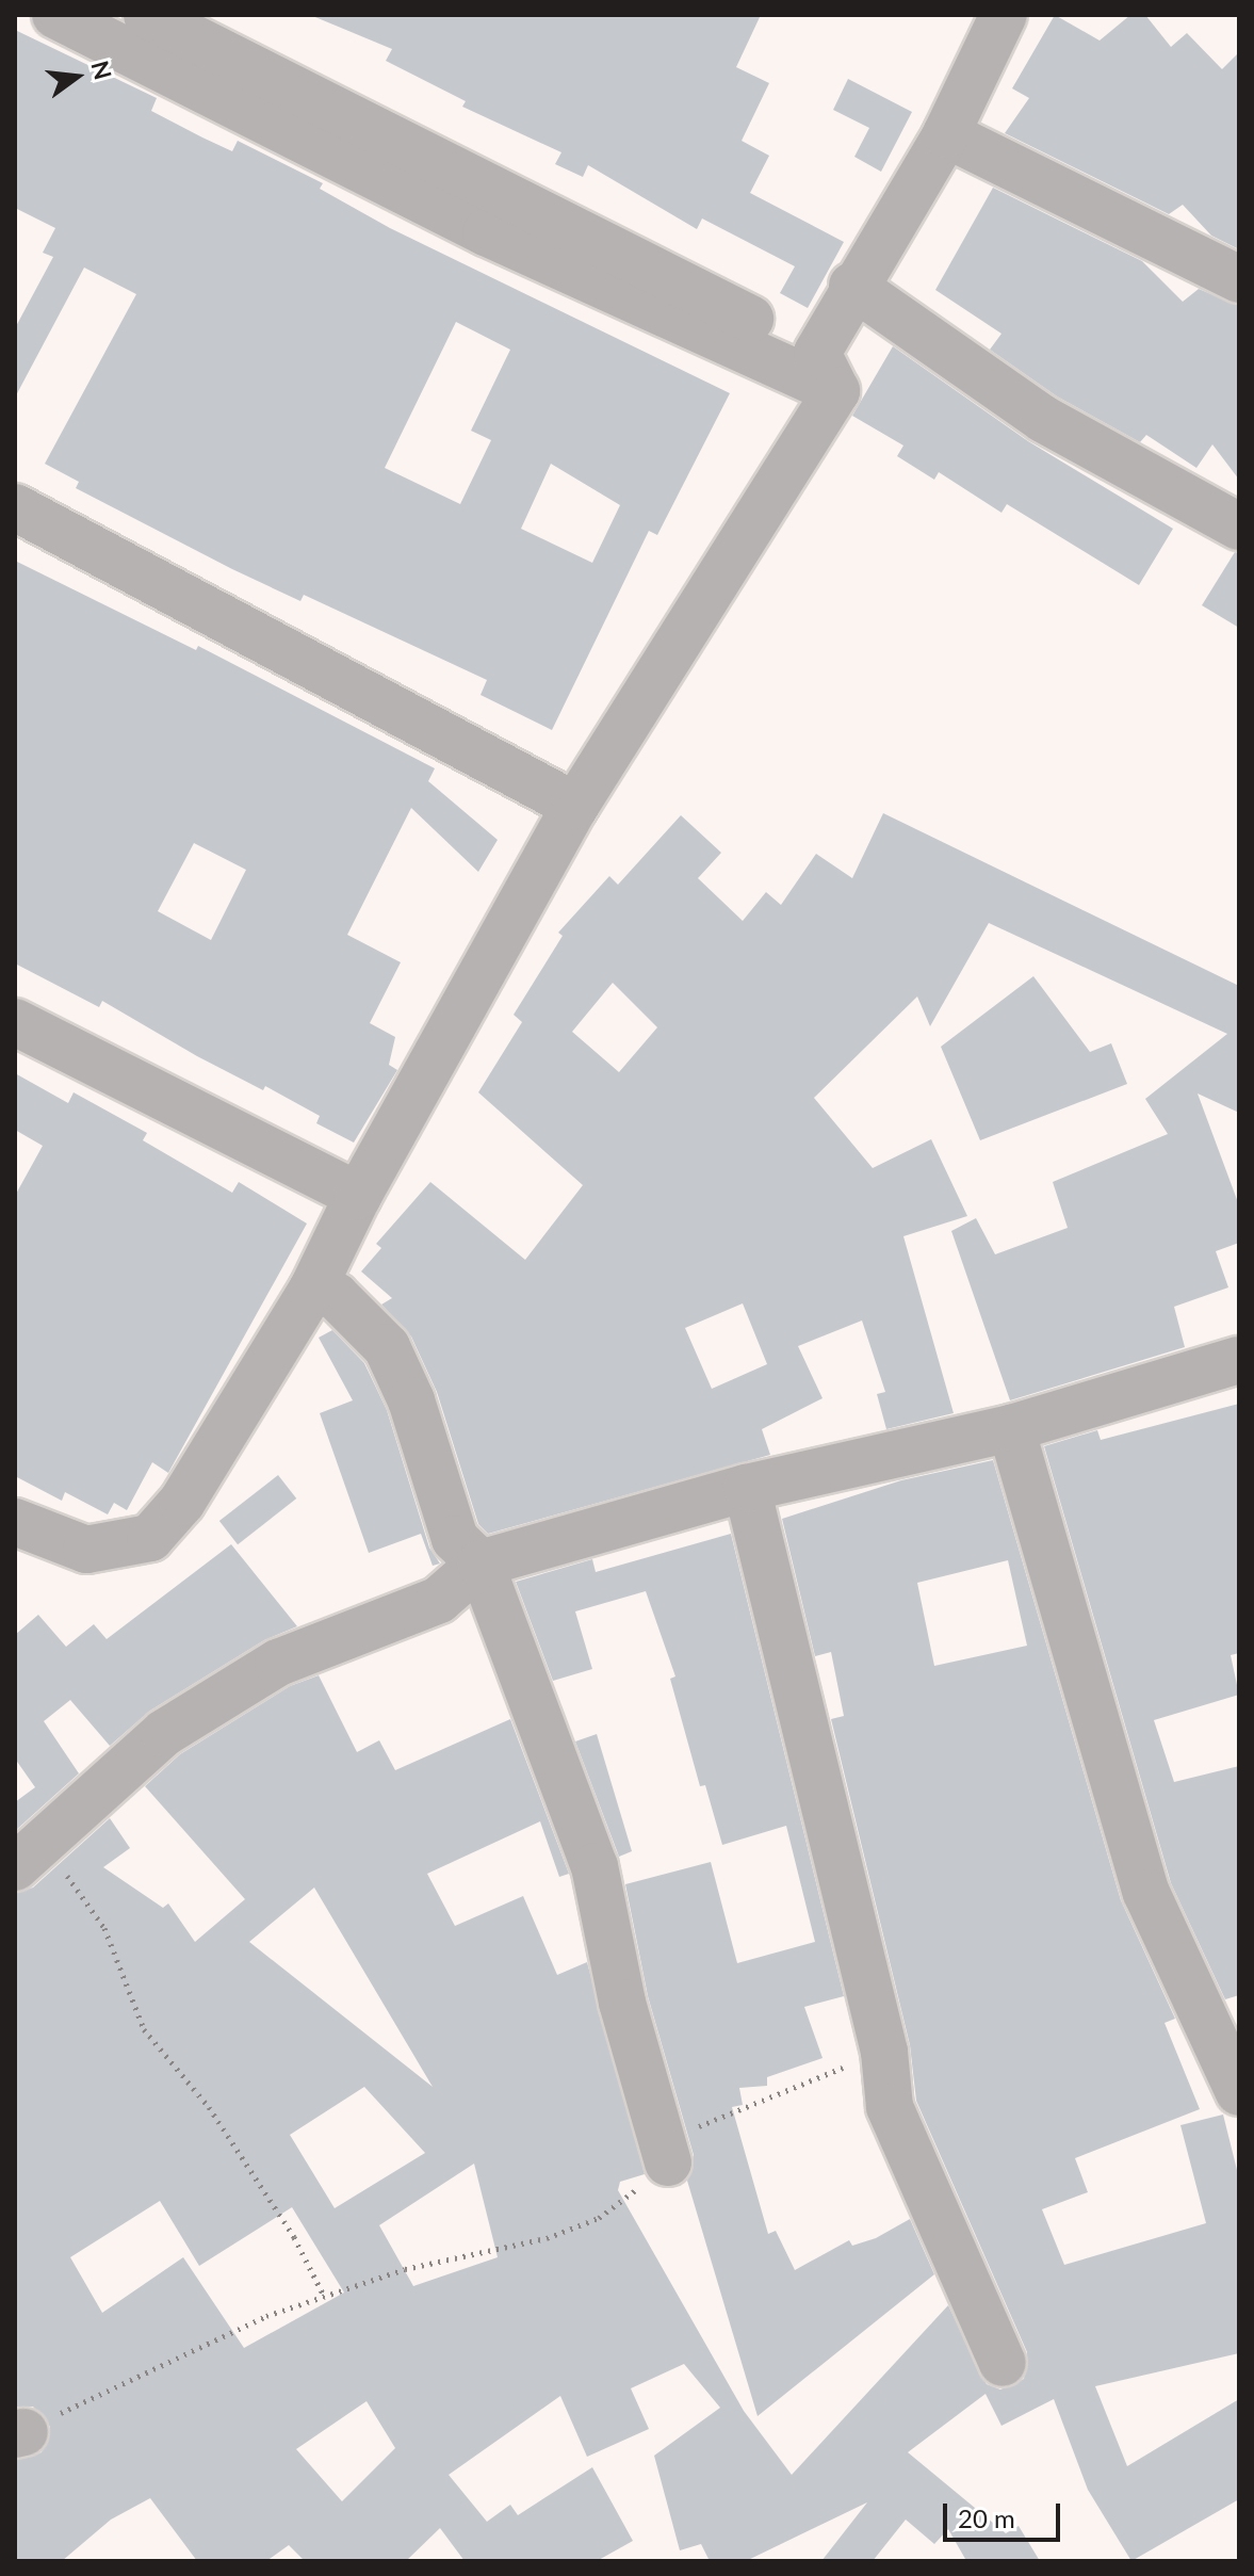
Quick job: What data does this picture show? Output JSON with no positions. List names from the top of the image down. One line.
{"scale_bar":"20 m","north":"right"}
